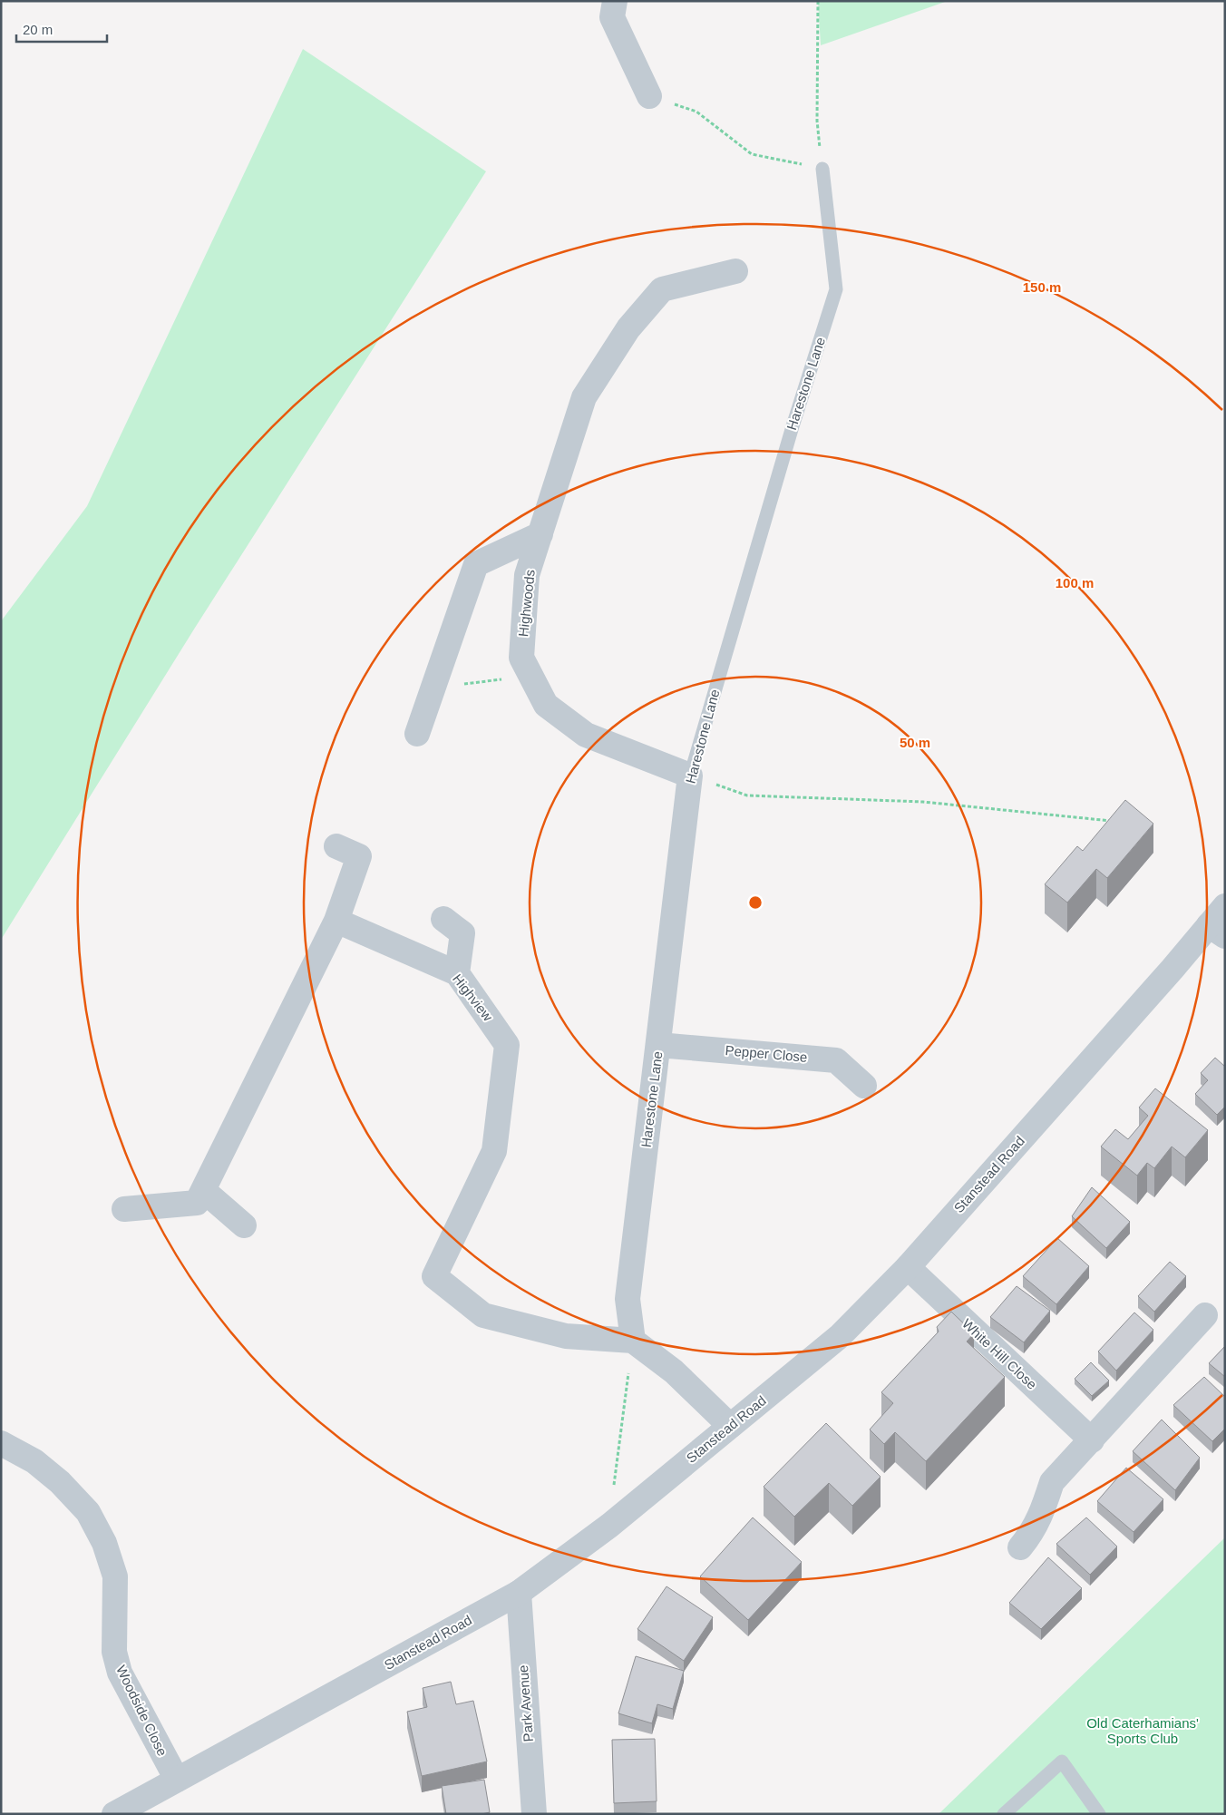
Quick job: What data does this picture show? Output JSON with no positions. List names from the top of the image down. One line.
{"streets":{"street":["Harestone Lane","Highwoods","Highview","Pepper Close","Stanstead Road","White Hill Close","Park Avenue","Woodside Close"]},"crossings":[["Harestone Lane","Highwoods"],["Harestone Lane","Highview"],["Harestone Lane","Pepper Close"],["Stanstead Road","White Hill Close"],["Stanstead Road","Park Avenue"],["Stanstead Road","Woodside Close"]],"parks":["Old Caterhamians' Sports Club"],"scale_bar":"20 m","rings":["150 m","100 m","50 m"]}
